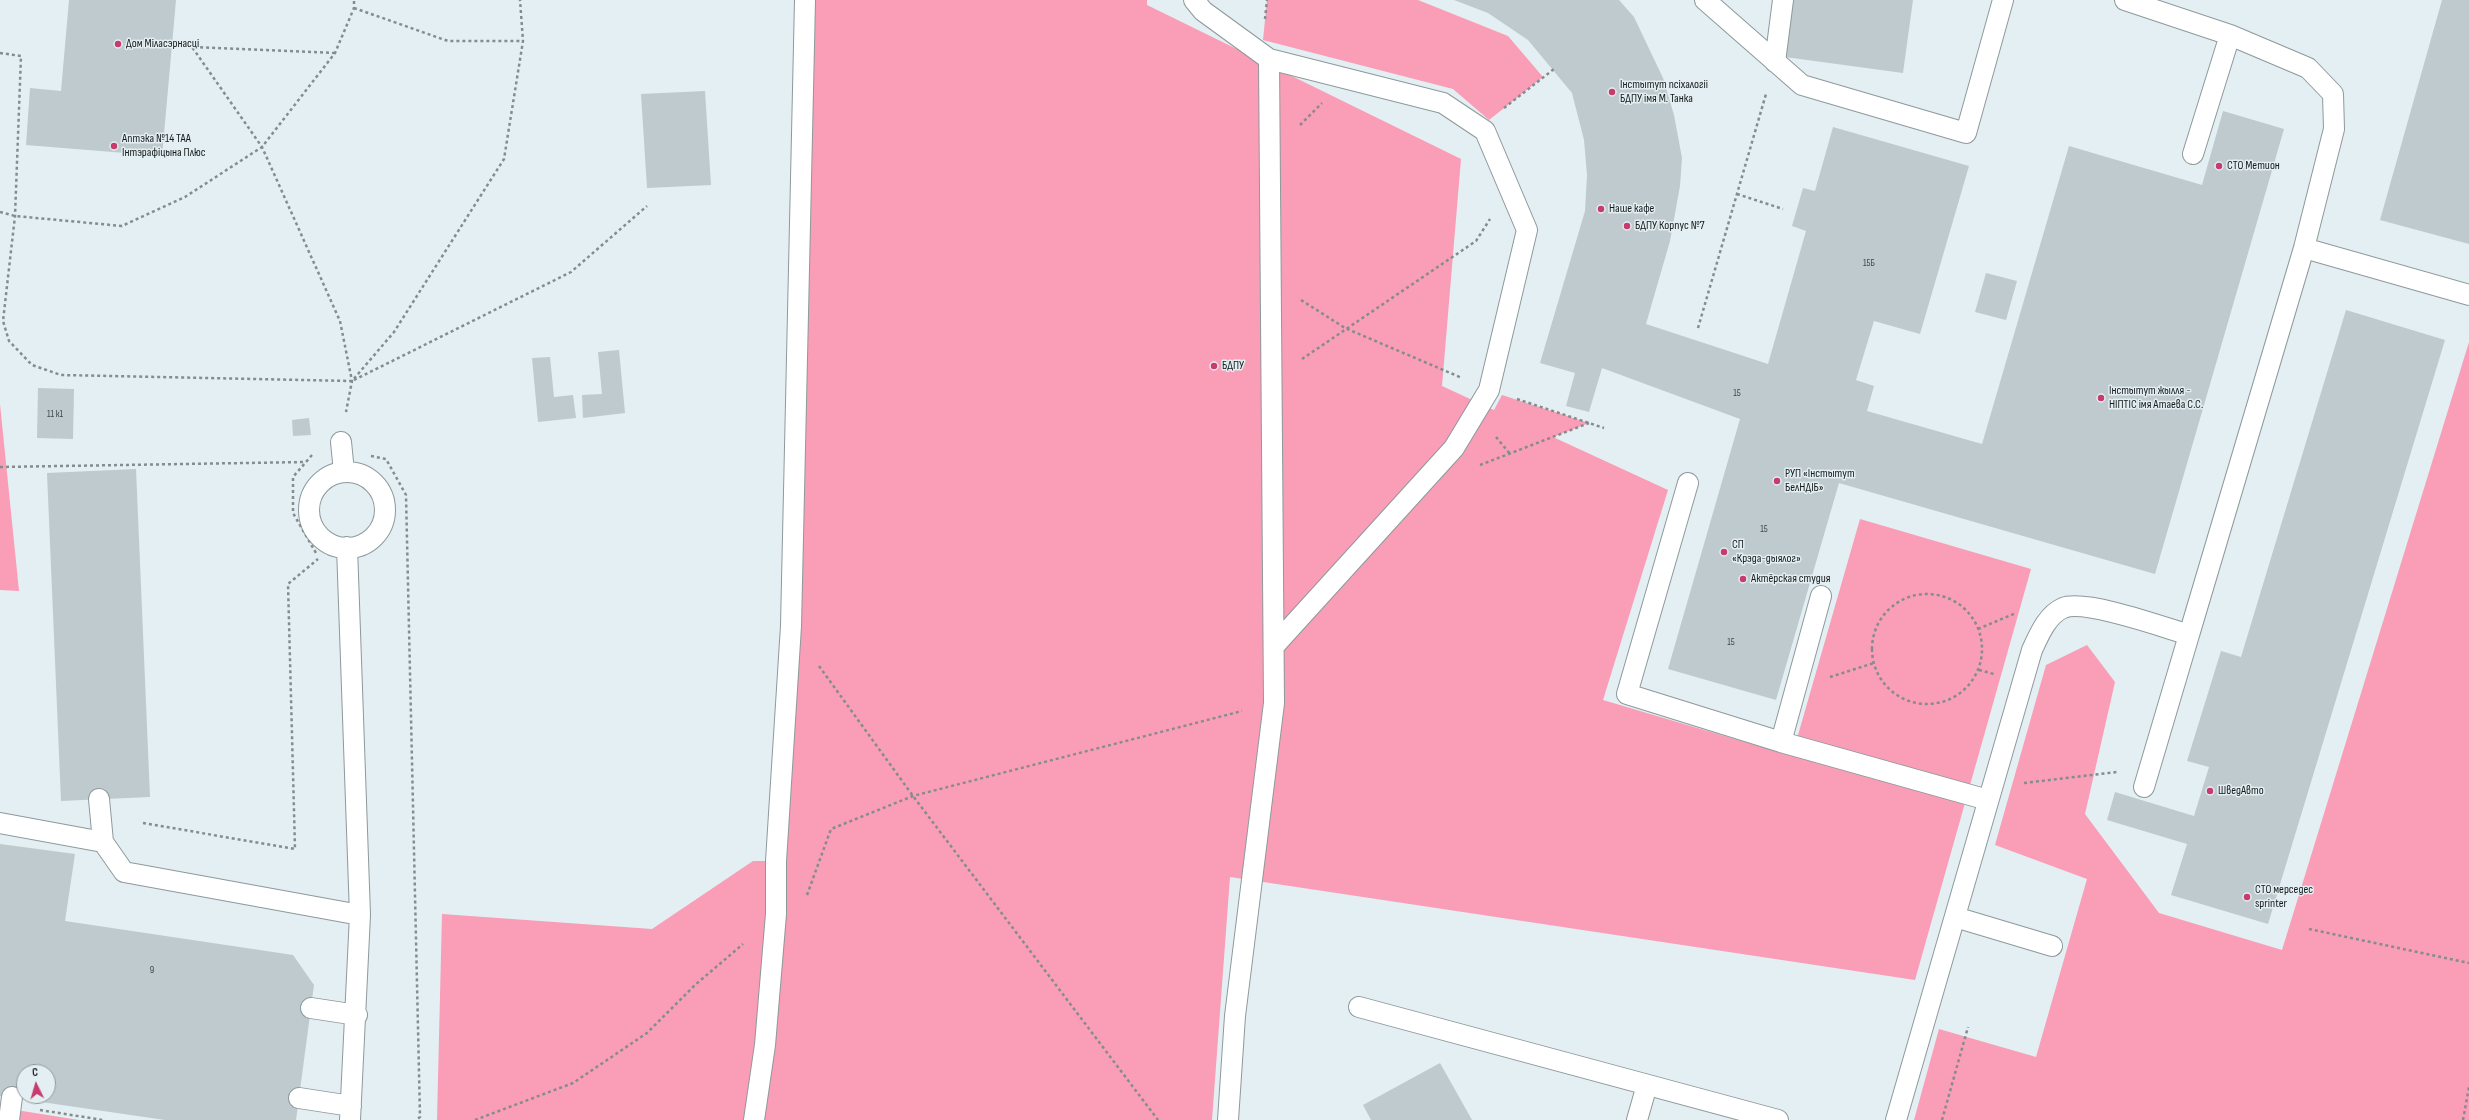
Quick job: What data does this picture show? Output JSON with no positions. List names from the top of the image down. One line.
{"places":["Дом Міласэрнасці","Інстытут псіхалогіі БДПУ імя М. Танка","Аптэка №14 ТАА Інтэрафіцына Плюс","СТО Метион","Наше кафе","БДПУ Корпус №7","БДПУ","Інстытут жылля - НІПТІС імя Атаева С.С.","РУП «Інстытут БелНДІБ»","СП «Крэда-дыялог»","Актёрская студия","ШведАвто","СТО мерседес sprinter"],"house_numbers":["15Б","15","11 к1","15","15","9"],"north":"top"}
